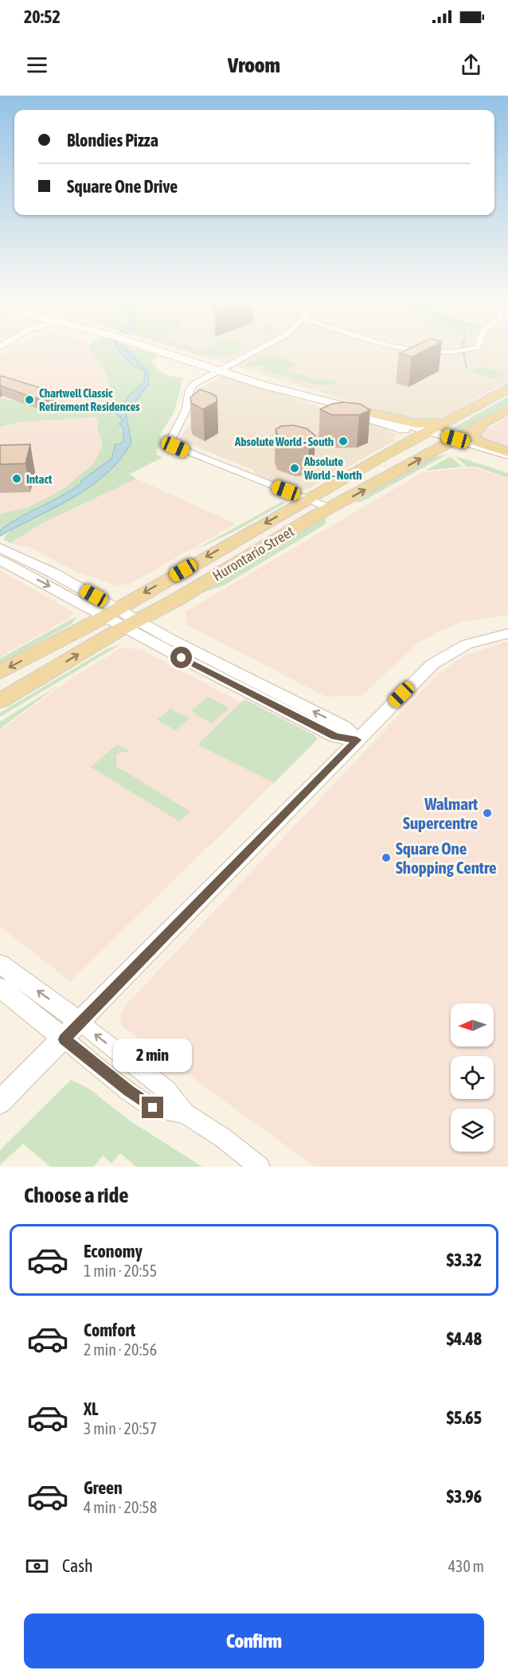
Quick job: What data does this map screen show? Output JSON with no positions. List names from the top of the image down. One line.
{"streets":{"main road":["Hurontario Street"]},"places":["Chartwell Classic Retirement Residences","Absolute World - South","Absolute World - North","Intact","Walmart Supercentre","Square One Shopping Centre"],"north":"left","page":{"status":"20:52","header":"Vroom","banner":["Blondies Pizza","Square One Drive"],"bubble":"2 min","heading":"Choose a ride","list":[{"name":"Economy","note":"1 min · 20:55","value":"$3.32"},{"name":"Comfort","note":"2 min · 20:56","value":"$4.48"},{"name":"XL","note":"3 min · 20:57","value":"$5.65"},{"name":"Green","note":"4 min · 20:58","value":"$3.96"}],"pay":["Cash","430 m"],"buttons":"Confirm"}}
